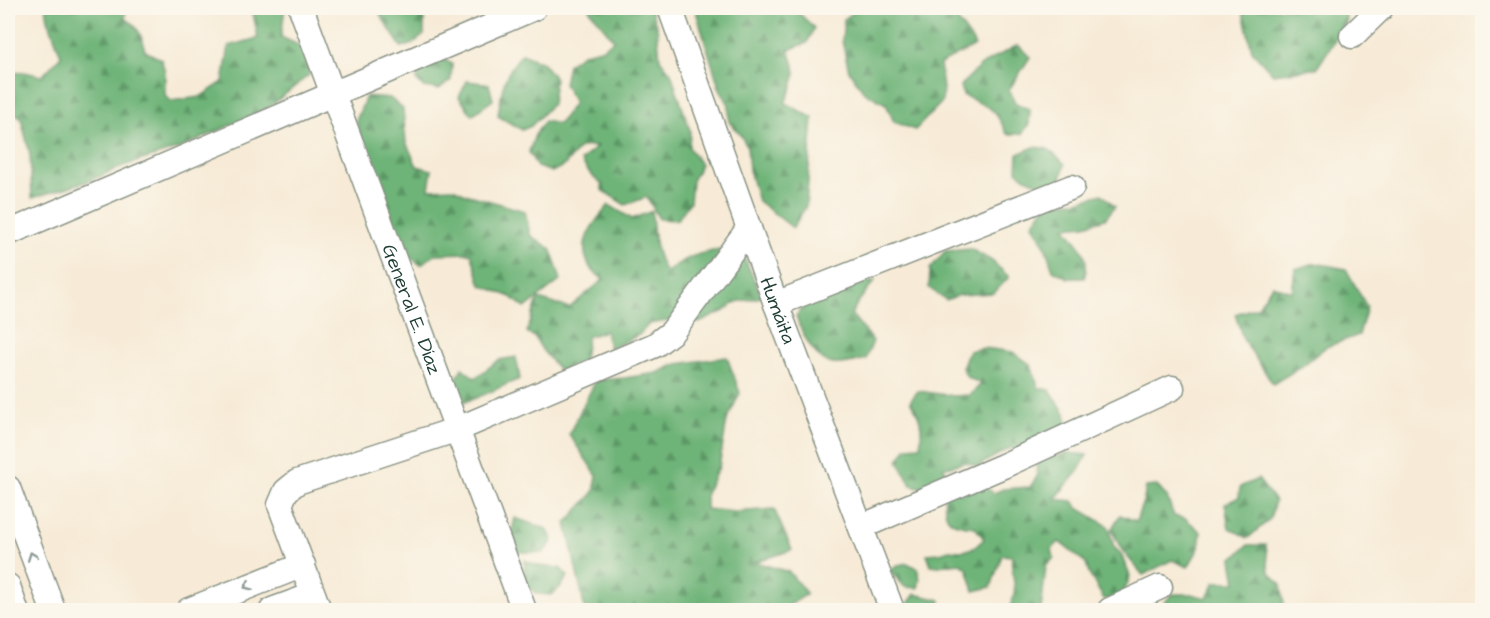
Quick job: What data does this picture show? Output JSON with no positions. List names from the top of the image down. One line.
{"streets":{"street":["General E. Díaz","Humáita"]}}
